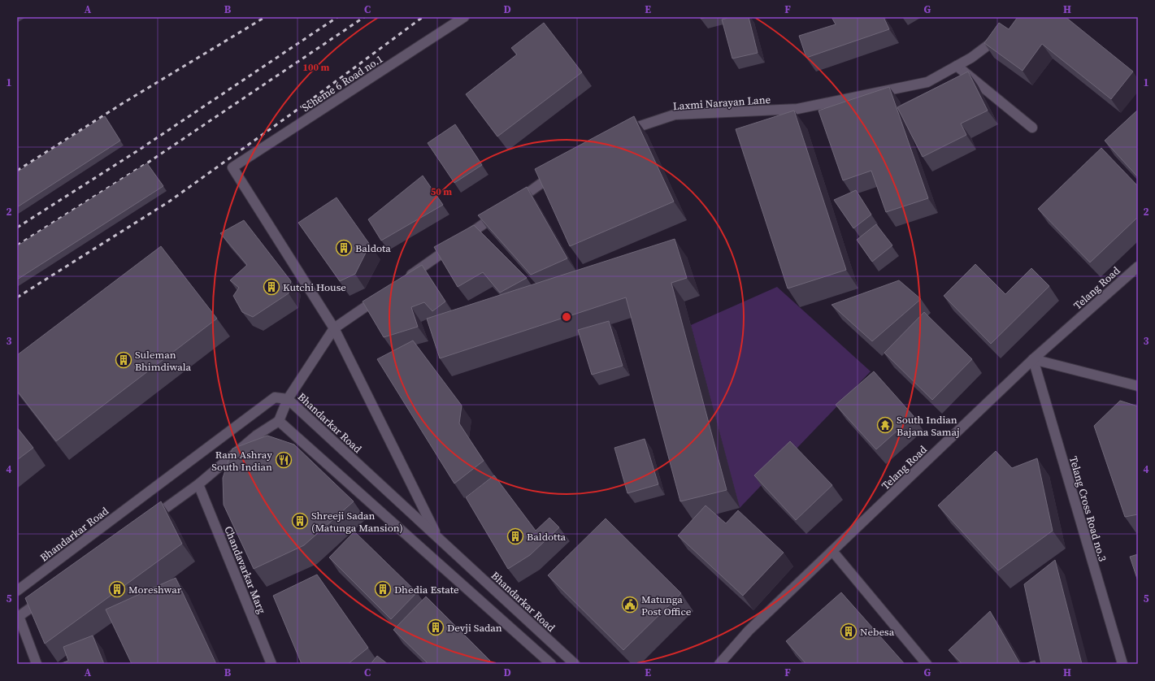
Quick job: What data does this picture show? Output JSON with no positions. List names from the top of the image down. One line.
{"streets":{"street":["Scheme 6 Road no.1","Laxmi Narayan Lane","Telang Road","Bhandarkar Road","Telang Cross Road no.3","Chandavarkar Marg"]},"crossings":[["Telang Road","Telang Cross Road no.3"]],"places":{"building":["Baldota","Kutchi House","Suleman Bhimdiwala","Shreeji Sadan (Matunga Mansion)","Baldotta","Moreshwar","Dhedia Estate","Devji Sadan","Nebesa"],"temple":["South Indian Bajana Samaj"],"restaurant":["Ram Ashray South Indian"],"public building":["Matunga Post Office"]},"grid":{"columns":["A","B","C","D","E","F","G","H"],"rows":["1","2","3","4","5"]},"rings":["100 m","50 m"]}
